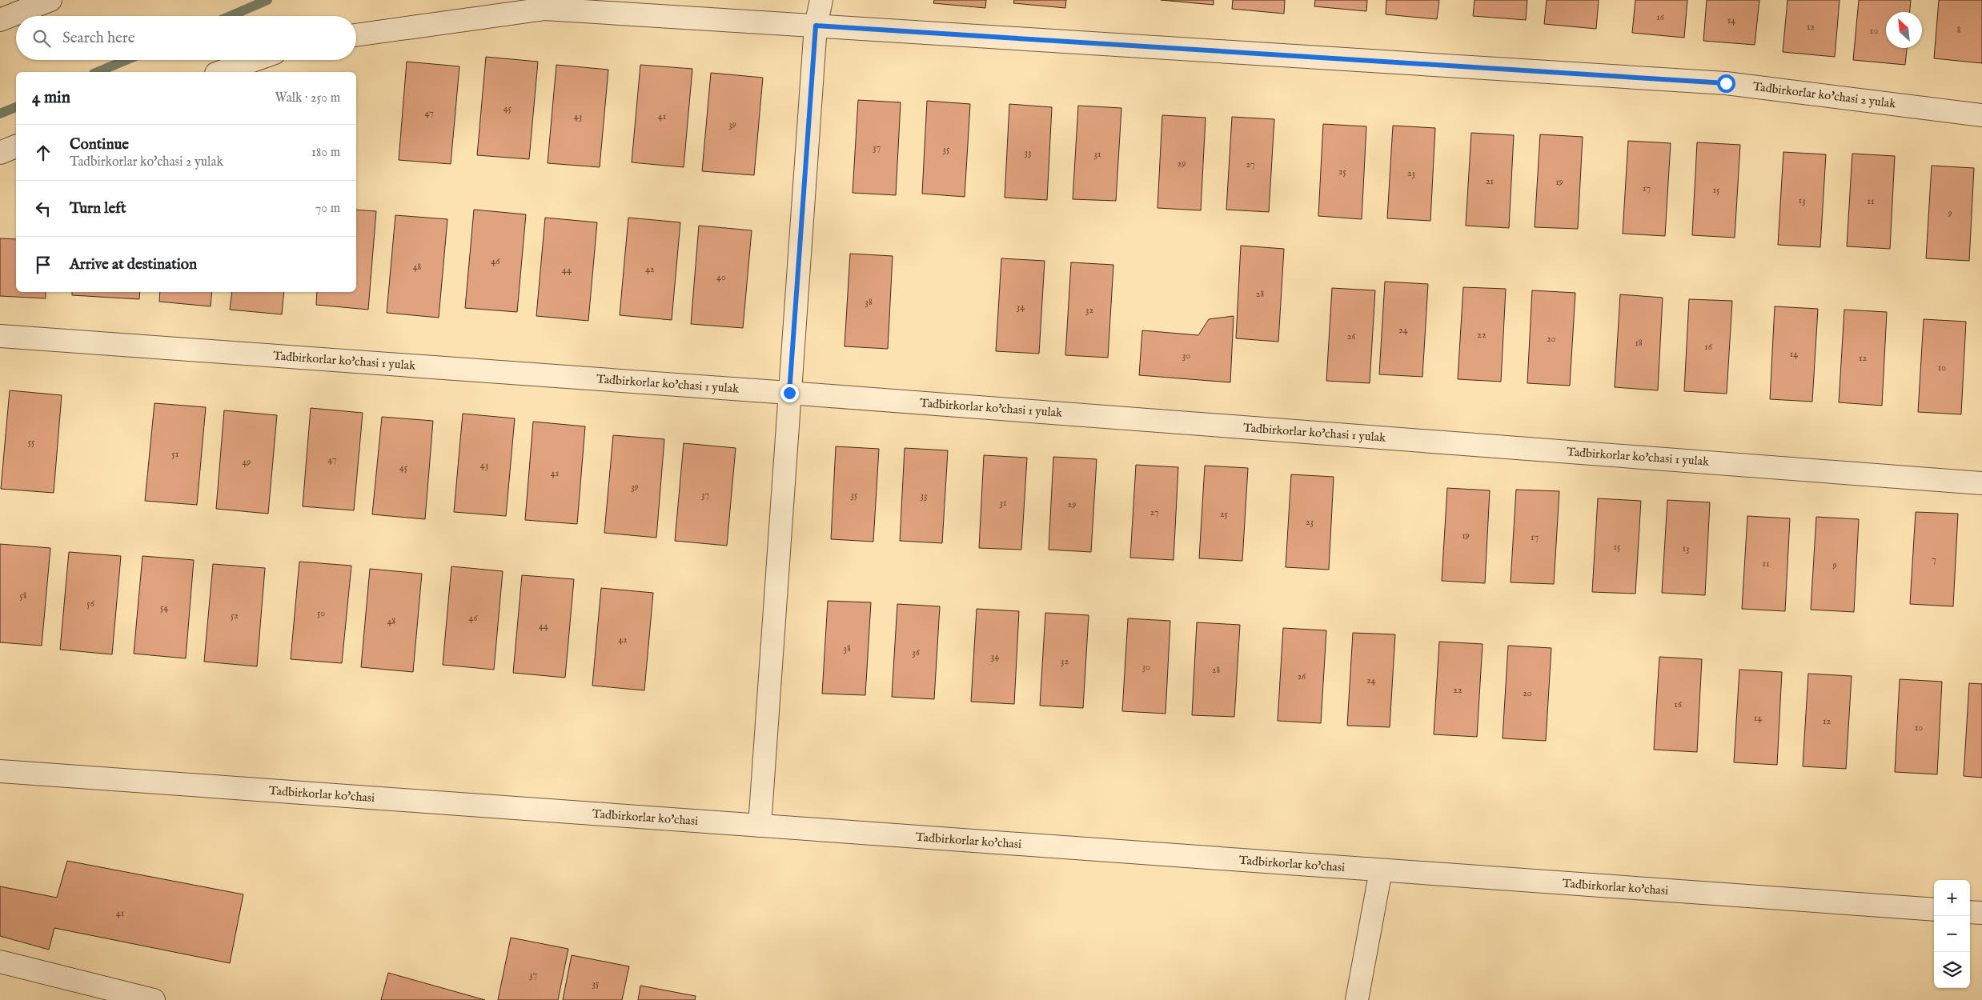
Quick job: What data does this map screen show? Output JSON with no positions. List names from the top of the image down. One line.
{"streets":{"street":["Tadbirkorlar ko'chasi 2 yulak","Tadbirkorlar ko'chasi 1 yulak","Tadbirkorlar ko'chasi"]},"house_numbers":["16","14","12","8","10","45","47","43","41","39","37","35","33","31","29","27","25","23","21","19","17","15","13","11","9","46","48","42","44","40","28","38","34","32","24","22","26","20","18","16","14","30","12","10","55","51","47","49","43","45","41","39","37","35","33","31","29","27","25","23","19","17","15","13","7","11","9","58","56","54","50","52","46","48","44","42","38","36","34","32","30","28","26","24","22","20","16","14","12","10","41","37","35"],"north":"top left","page":{"search":"Search here","heading":["4 min","Walk · 250 m"],"list":[["Continue","Tadbirkorlar ko'chasi 2 yulak","180 m"],["Turn left","70 m"],"Arrive at destination"],"map_buttons":["+","−"]}}
